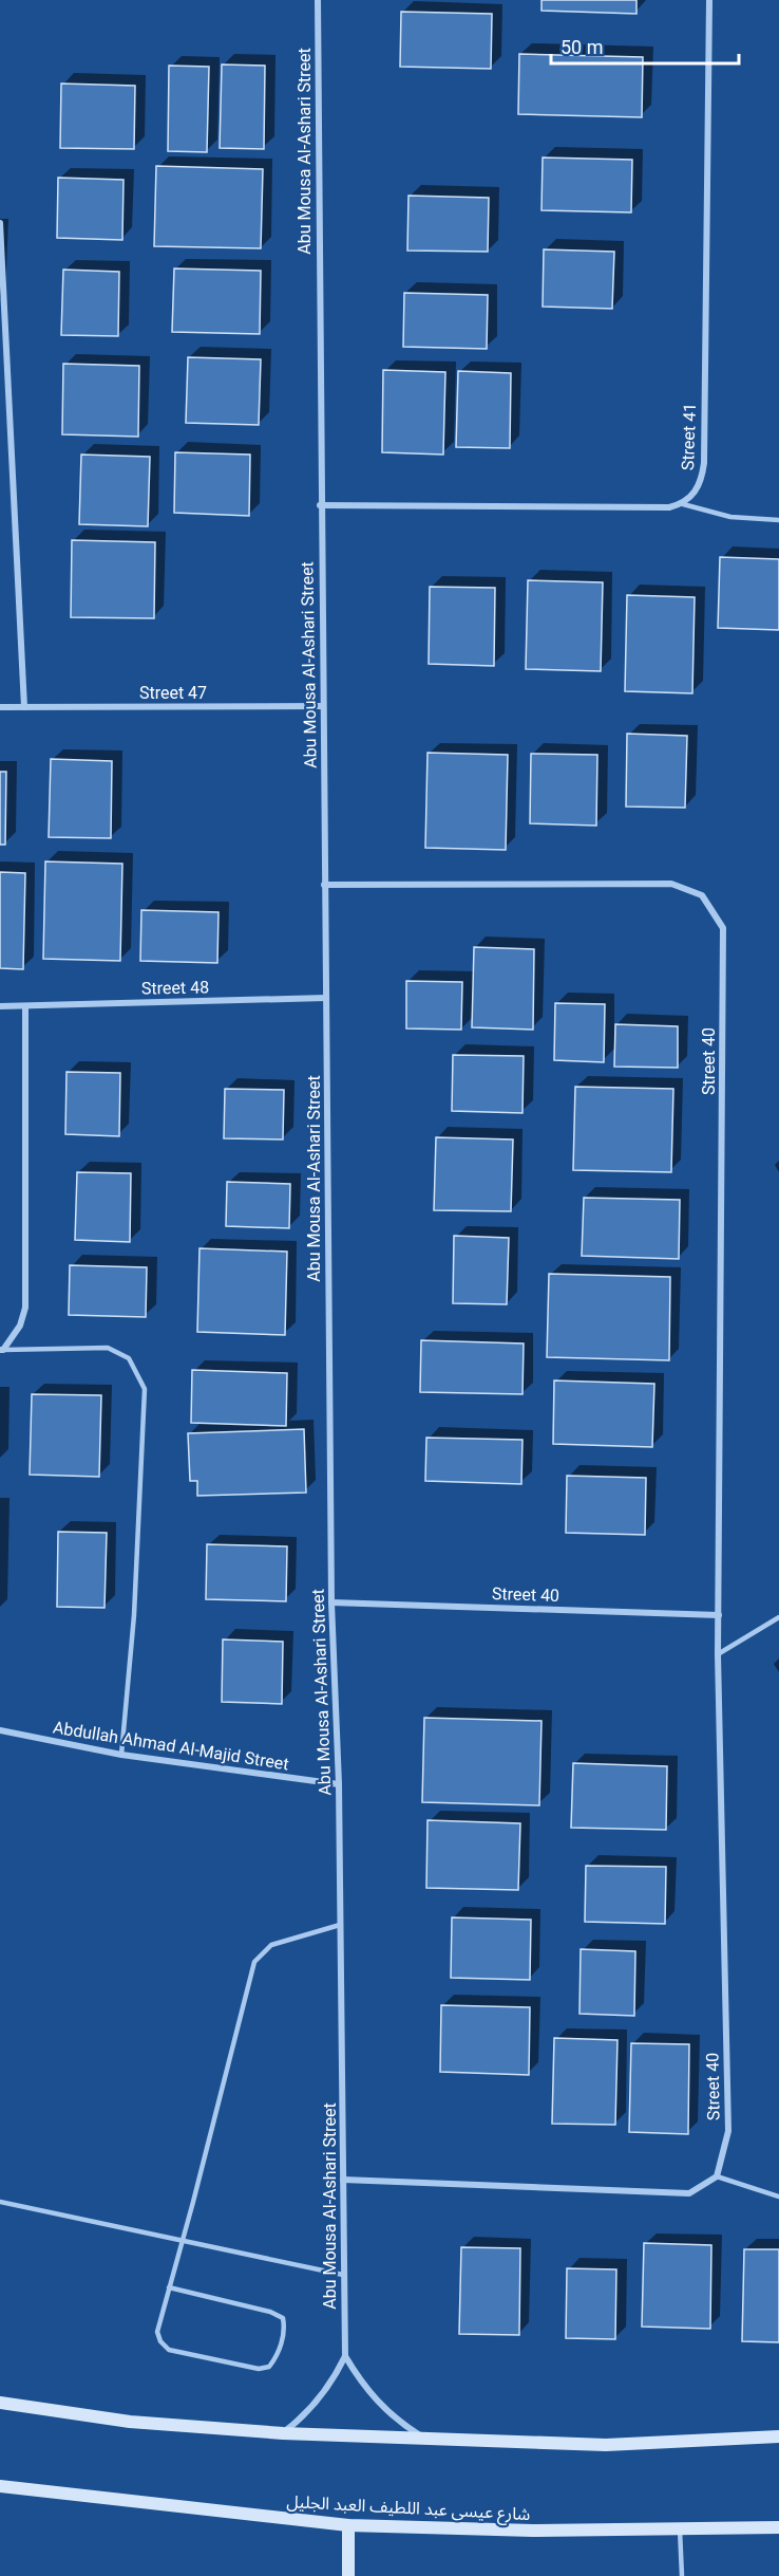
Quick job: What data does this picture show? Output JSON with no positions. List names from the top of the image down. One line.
{"streets":{"main road":["شارع عيسى عبد اللطيف العبد الجليل"],"street":["Abu Mousa Al-Ashari Street","Street 41","Street 47","Street 48","Street 40","Abdullah Ahmad Al-Majid Street"]},"crossings":[["Abu Mousa Al-Ashari Street","Street 47"],["Abu Mousa Al-Ashari Street","Street 48"],["Abu Mousa Al-Ashari Street","Street 40"],["Abu Mousa Al-Ashari Street","Abdullah Ahmad Al-Majid Street"]],"scale_bar":"50 m"}
